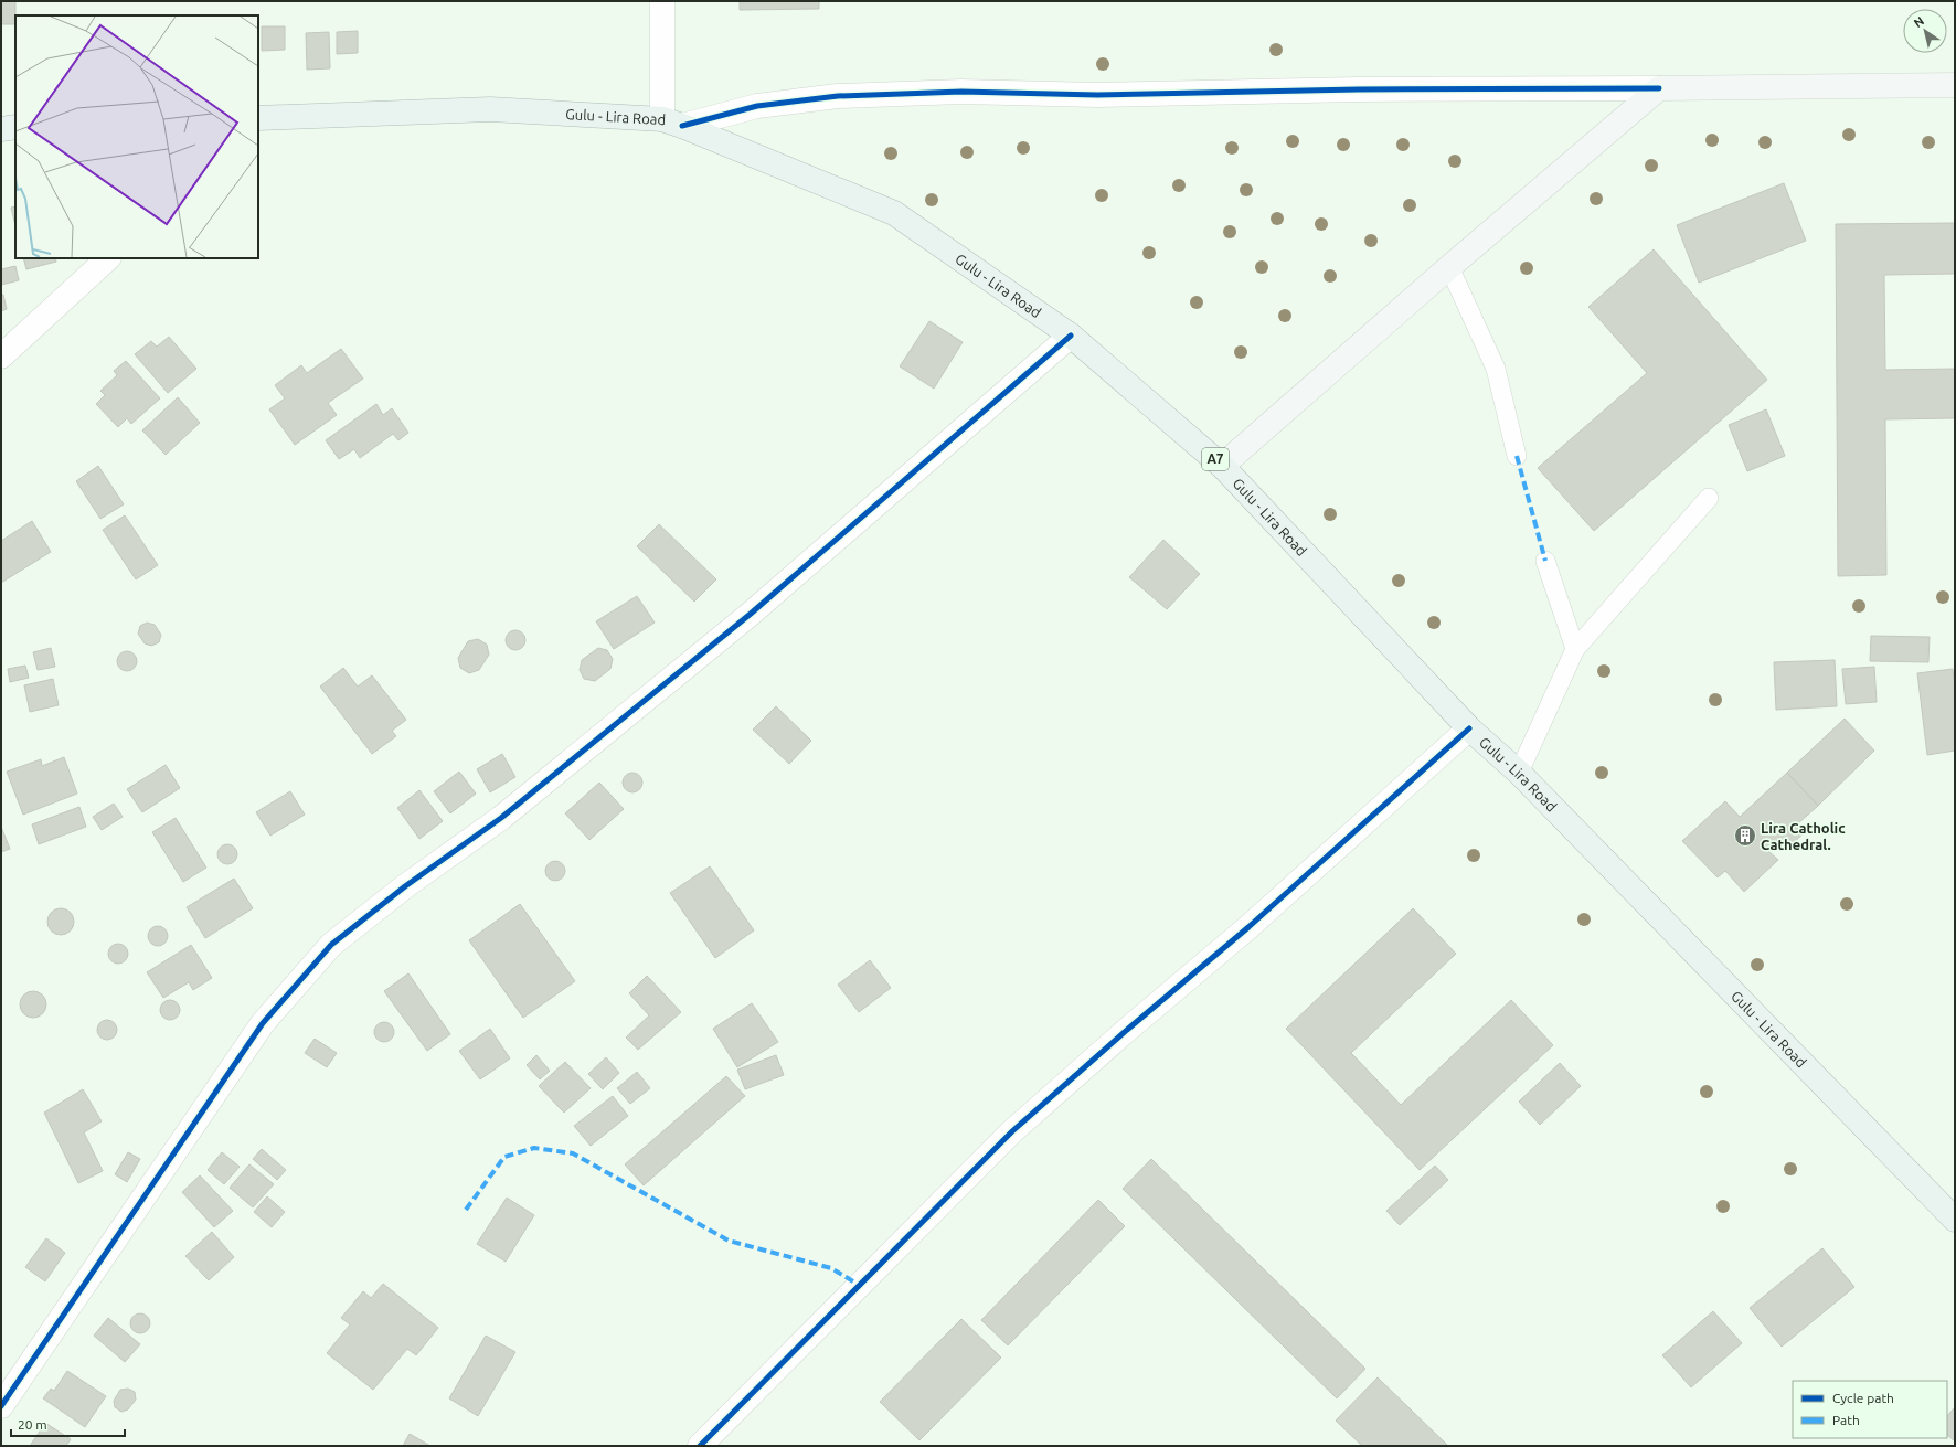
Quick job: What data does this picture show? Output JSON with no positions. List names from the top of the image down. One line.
{"streets":{"main road":["Gulu - Lira Road","A7"]},"places":{"building":["Lira Catholic Cathedral."]},"legend":["Cycle path","Path"],"scale_bar":"20 m","north":"top left"}
